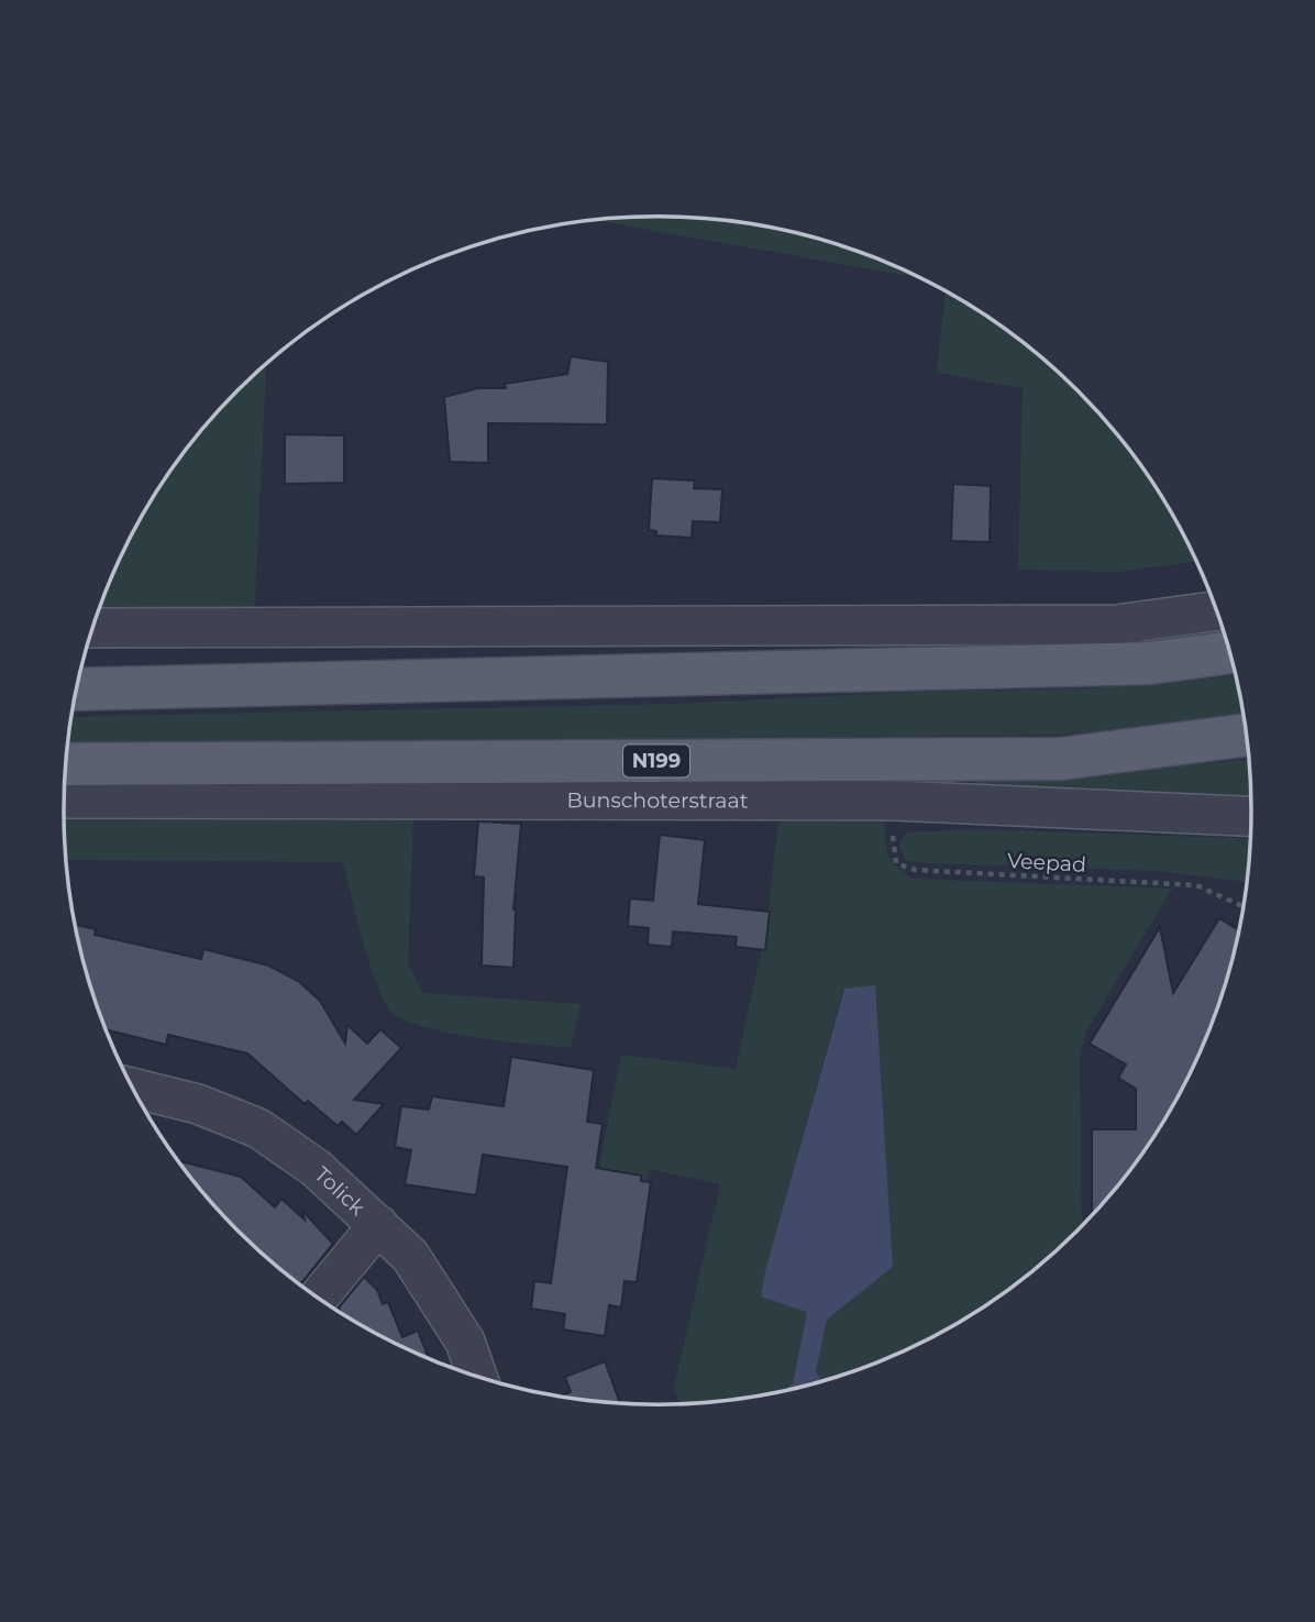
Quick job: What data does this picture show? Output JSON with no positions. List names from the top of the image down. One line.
{"streets":{"main road":["N199","Bunschoterstraat"],"street":["Tolick"],"path":["Veepad"]},"crossings":[["Bunschoterstraat","Veepad"]]}
